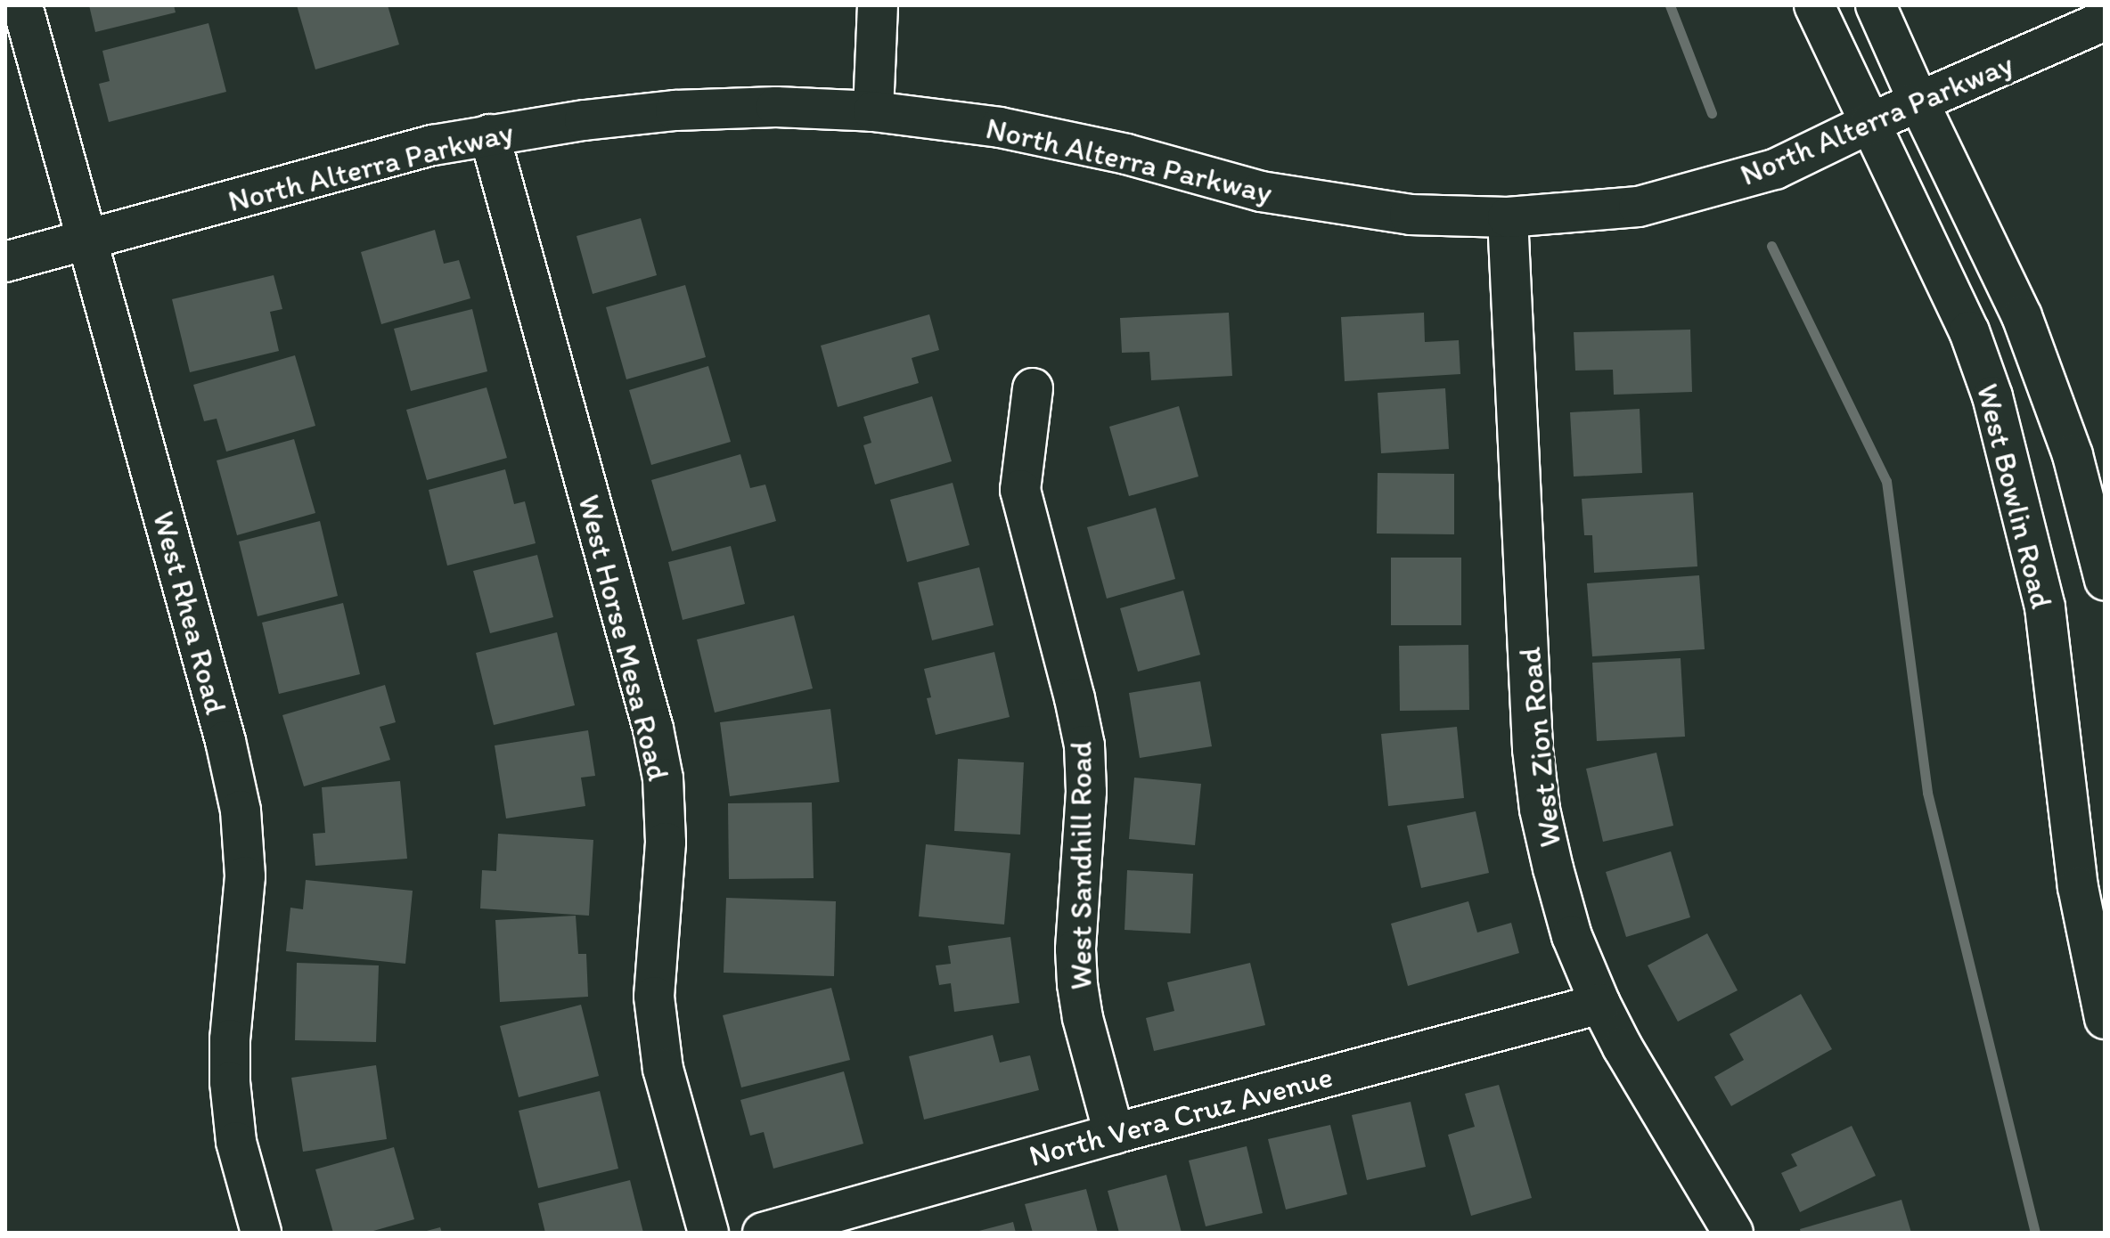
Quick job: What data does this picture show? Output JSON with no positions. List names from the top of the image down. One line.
{"streets":{"street":["North Alterra Parkway","West Bowlin Road","West Rhea Road","West Horse Mesa Road","West Zion Road","West Sandhill Road","North Vera Cruz Avenue"]},"crossings":[["North Alterra Parkway","West Bowlin Road"],["North Alterra Parkway","West Rhea Road"],["North Alterra Parkway","West Horse Mesa Road"],["North Alterra Parkway","West Zion Road"],["West Zion Road","North Vera Cruz Avenue"],["West Sandhill Road","North Vera Cruz Avenue"]]}
